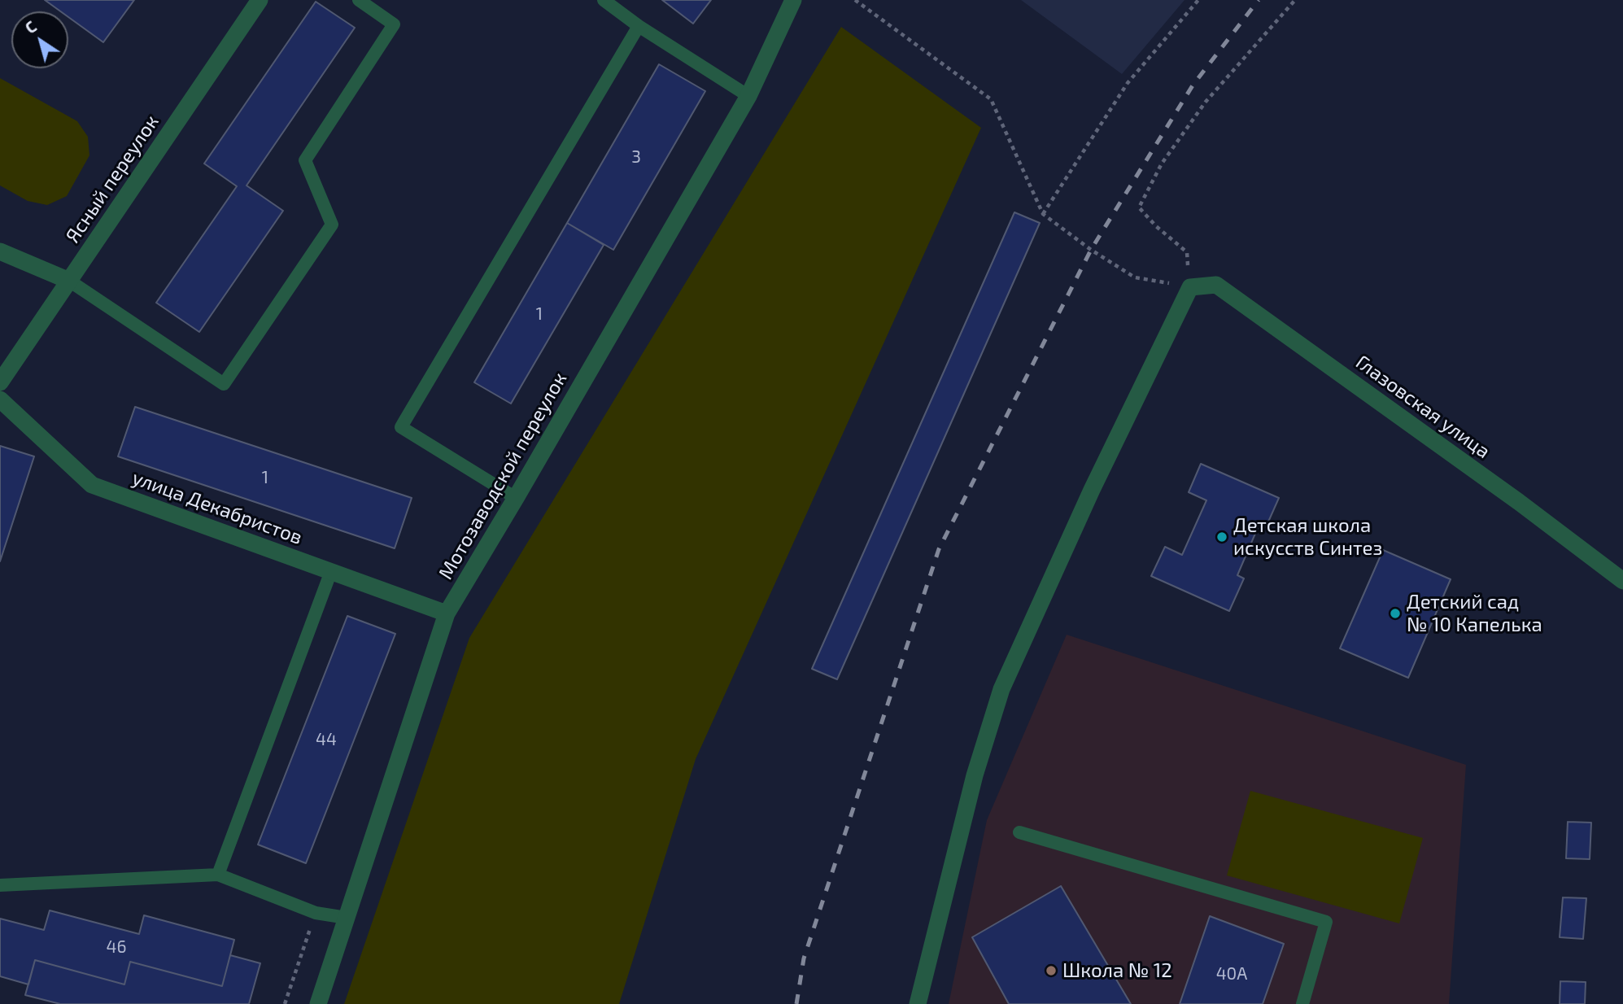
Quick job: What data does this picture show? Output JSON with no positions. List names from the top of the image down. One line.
{"streets":{"street":["Ясный переулок","Глазовская улица","Мотозаводской переулок","улица Декабристов"]},"crossings":[["Мотозаводской переулок","улица Декабристов"]],"places":["Детская школа искусств Синтез","Детский сад № 10 Капелька","Школа № 12"],"house_numbers":["3","1","1","44","46","40А"],"north":"top left"}
